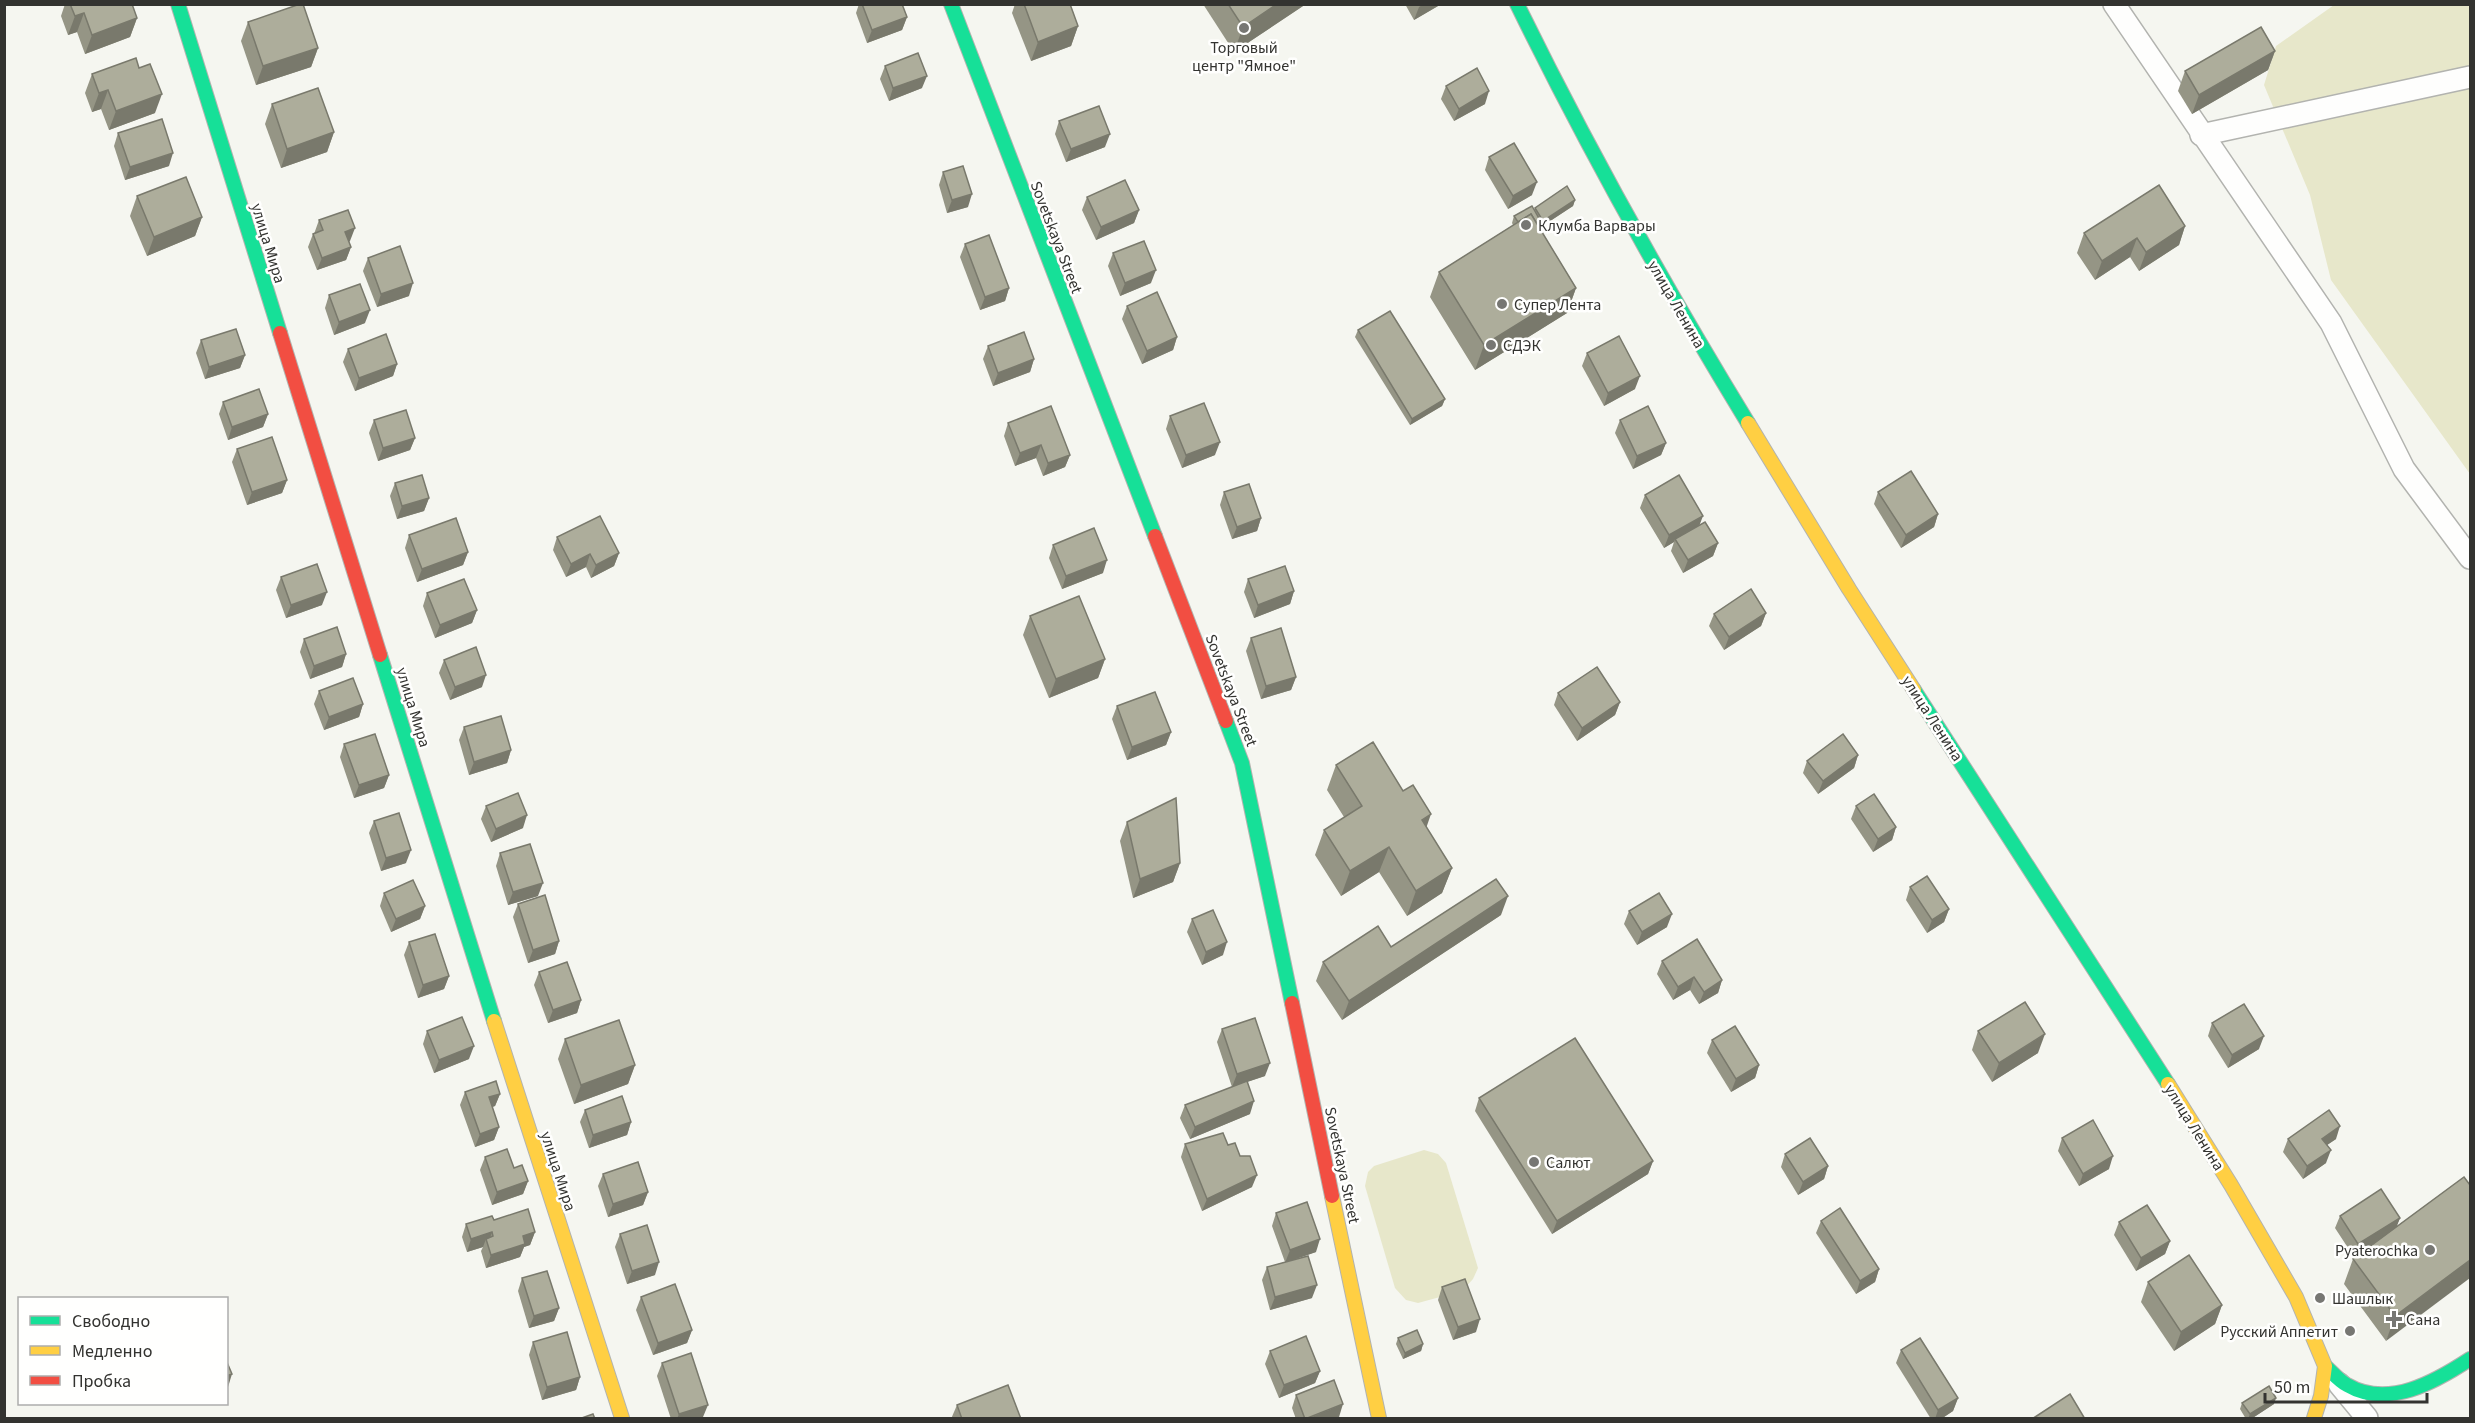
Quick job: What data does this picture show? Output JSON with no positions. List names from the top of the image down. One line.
{"streets":{"street":["Sovetskaya Street","улица Мира","улица Ленина"]},"places":{"other":["Торговый центр \"Ямное\"","Клумба Варвары","Супер Лента","СДЭК","Салют","Pyaterochka","Шашлык","Русский Аппетит"],"health":["Сана"]},"legend":["Свободно","Медленно","Пробка"],"scale_bar":"50 m"}
